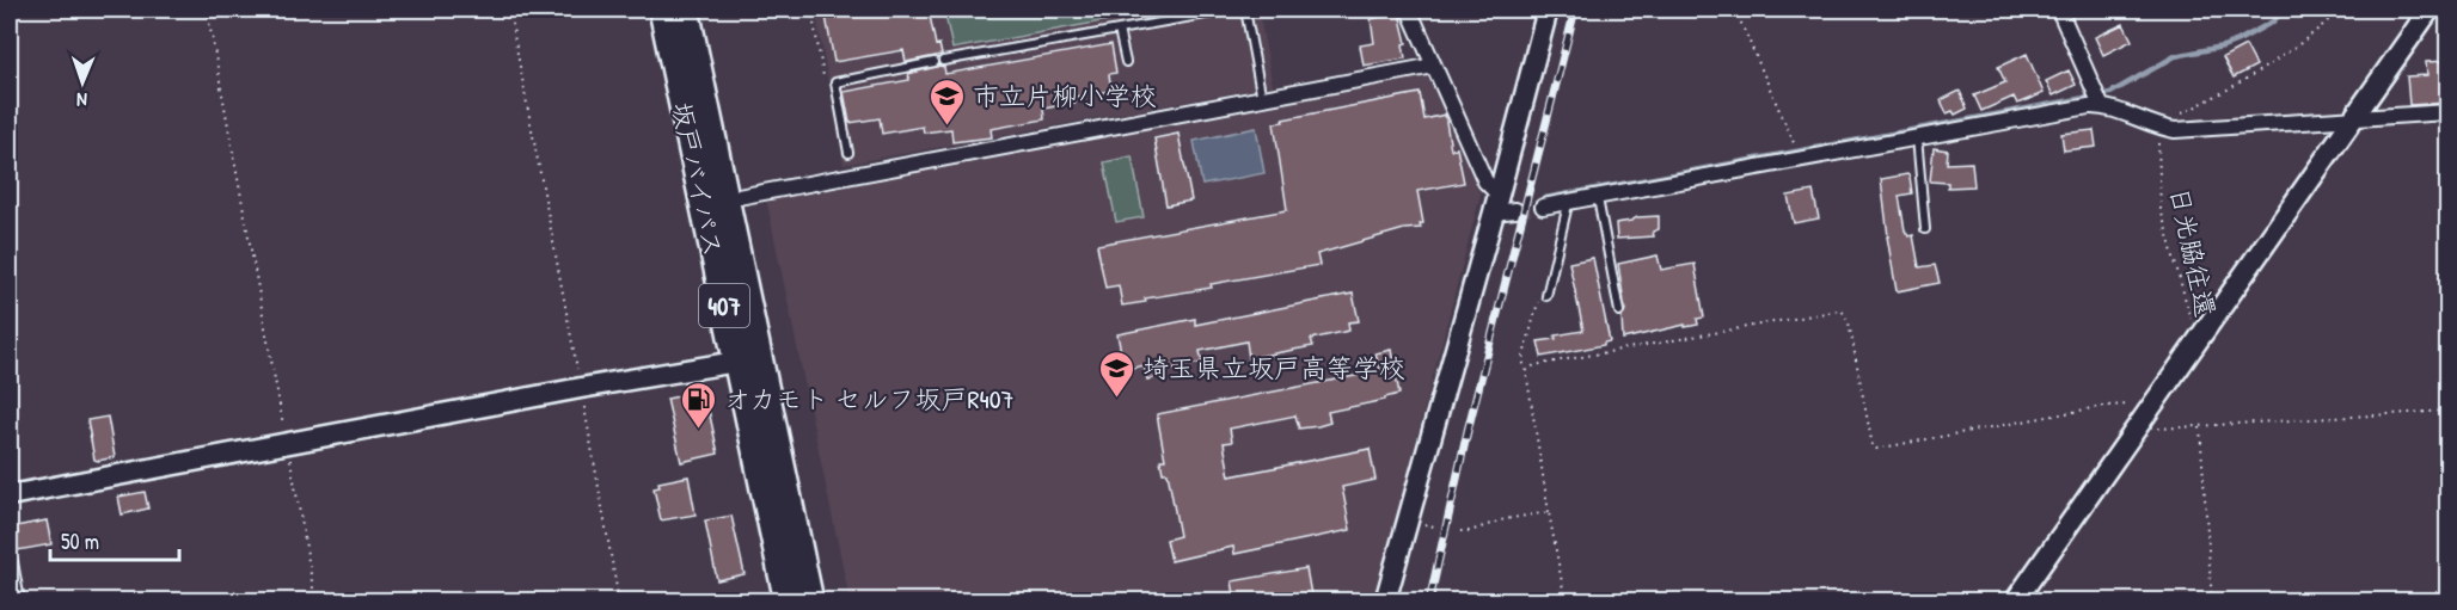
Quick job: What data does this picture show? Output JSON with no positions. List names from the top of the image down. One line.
{"streets":{"highway":["坂戸バイパス","407"],"path":["日光脇往還"]},"places":{"school or university":["市立片柳小学校","埼玉県立坂戸高等学校"],"fuel station":["オカモト セルフ坂戸R407"]},"scale_bar":"50 m","north":"bottom"}
